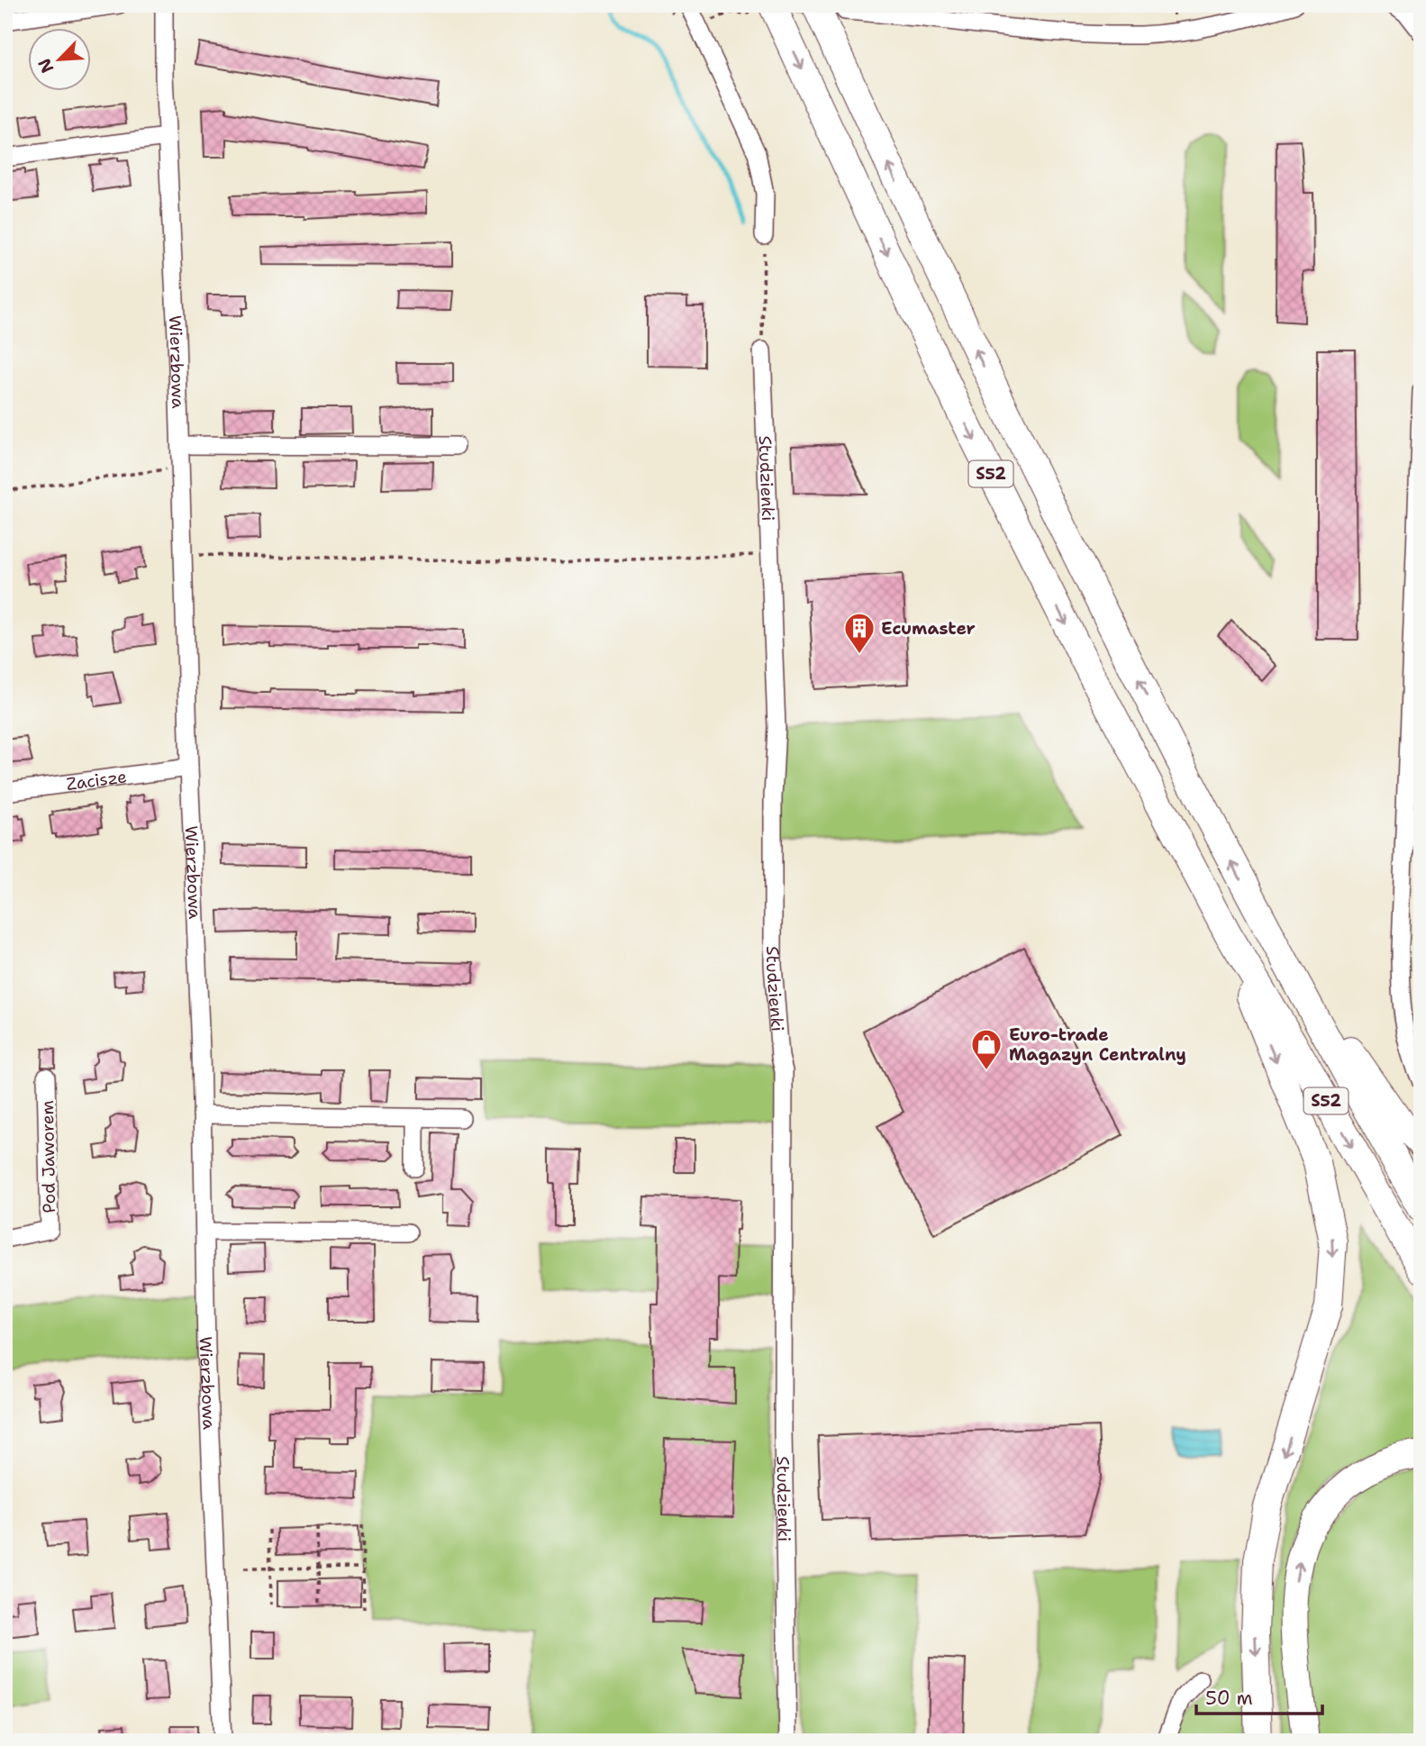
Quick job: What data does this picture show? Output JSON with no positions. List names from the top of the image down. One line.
{"streets":{"highway":["S52"],"street":["Wierzbowa","Studzienki","Zacisze","Pod Jaworem"]},"crossings":[["Wierzbowa","Zacisze"]],"places":{"building":["Ecumaster"],"shop":["Euro-trade Magazyn Centralny"]},"scale_bar":"50 m","north":"bottom left"}
